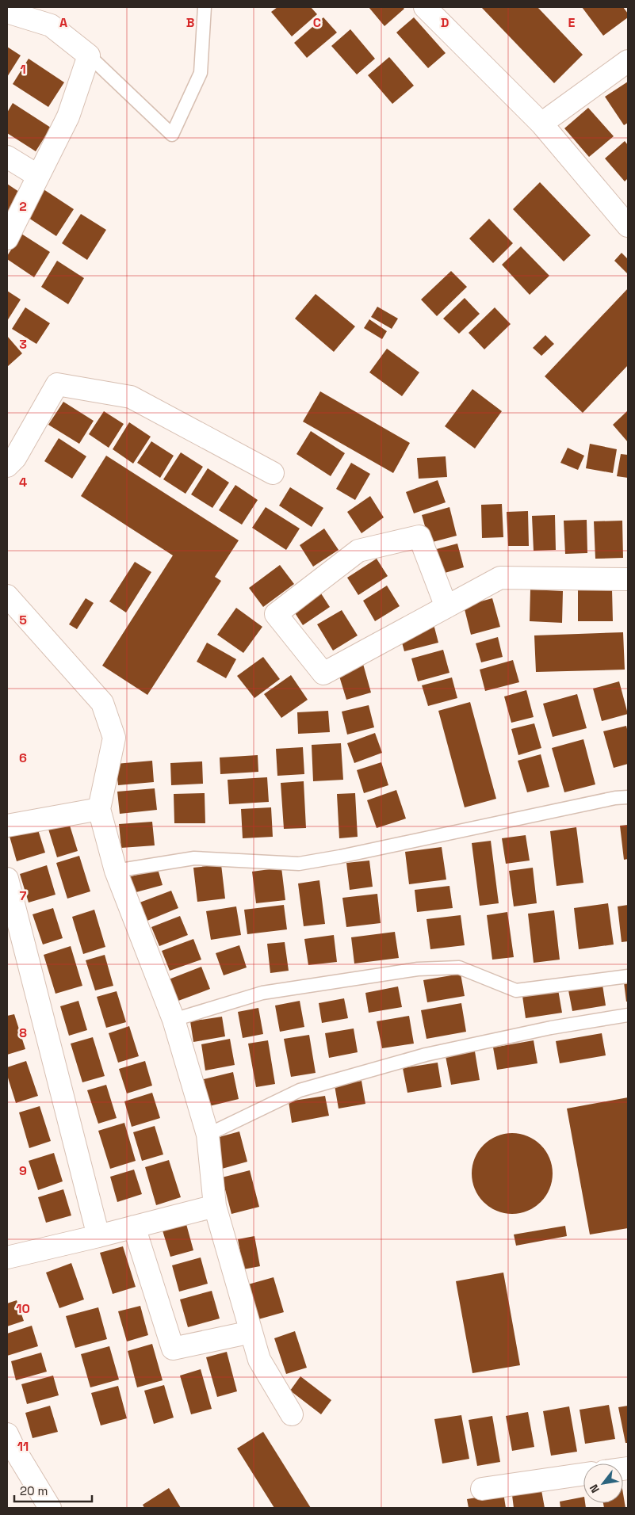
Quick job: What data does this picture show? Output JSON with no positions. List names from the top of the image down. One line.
{"scale_bar":"20 m","north":"bottom left","grid":{"columns":["A","B","C","D","E"],"rows":["1","2","3","4","5","6","7","8","9","10","11"]}}
